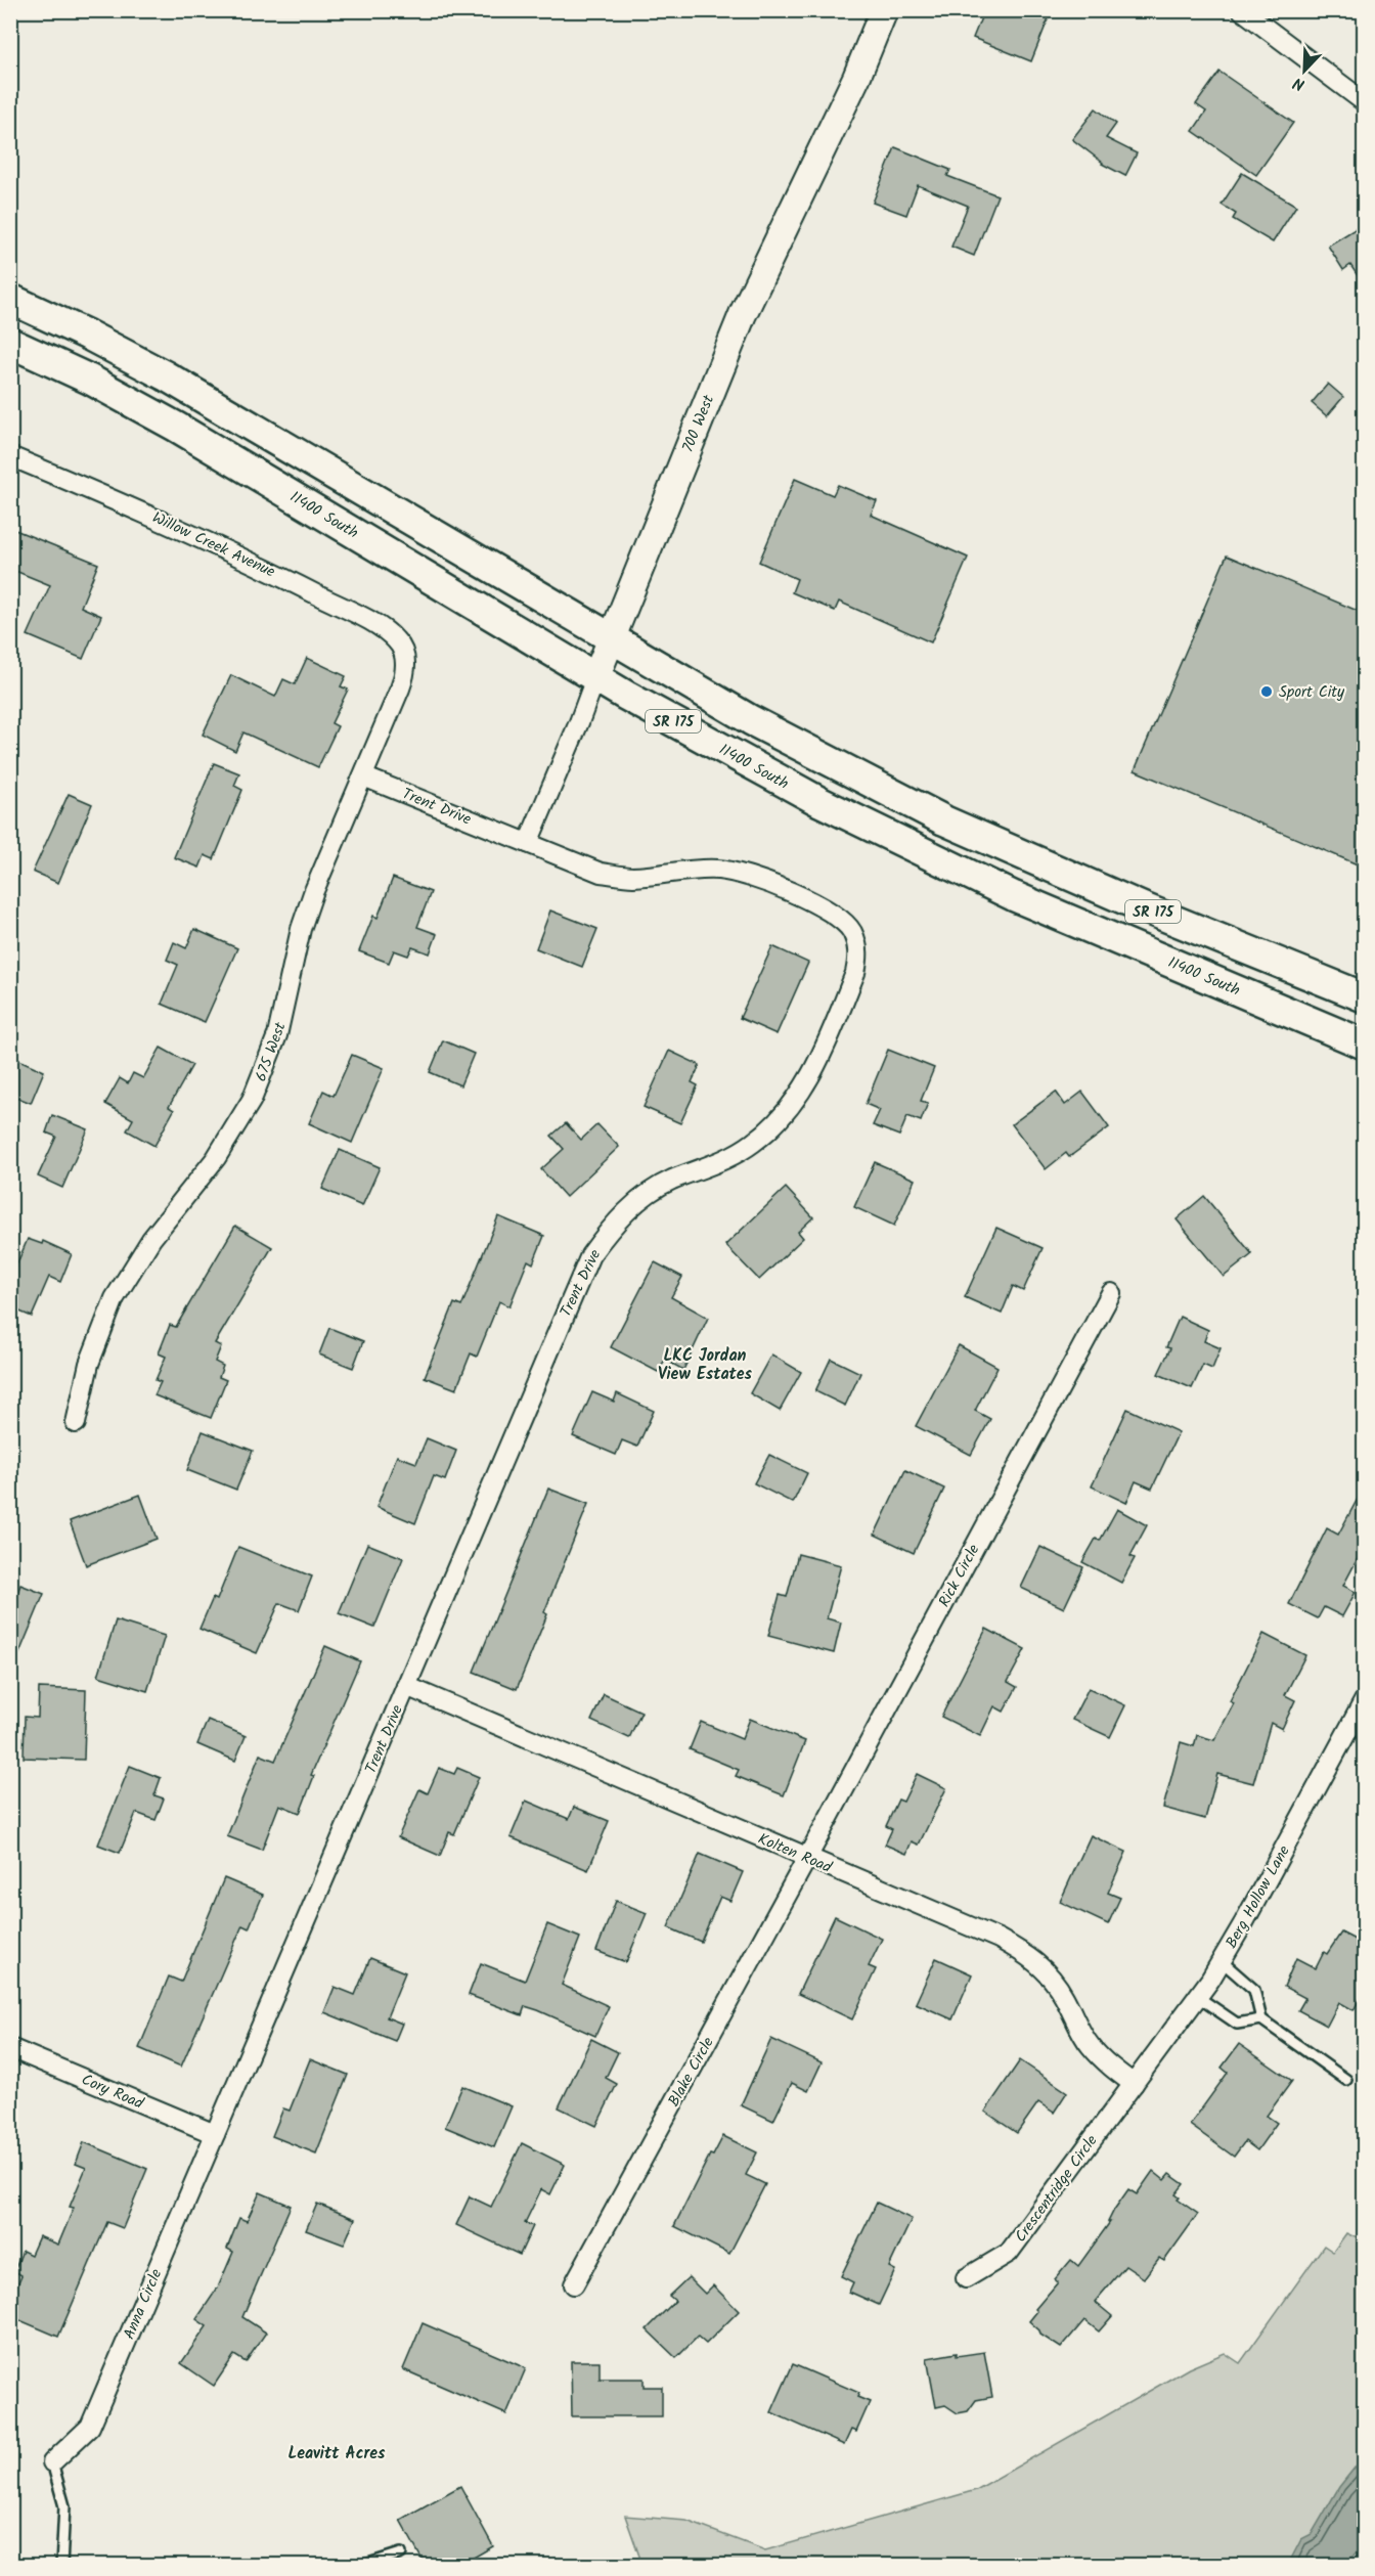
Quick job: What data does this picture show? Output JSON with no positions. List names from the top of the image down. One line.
{"streets":{"main road":["11400 South","SR 175"],"street":["700 West","Willow Creek Avenue","Trent Drive","675 West","Rick Circle","Kolten Road","Berg Hollow Lane","Blake Circle","Cory Road","Crescentridge Circle","Anna Circle"]},"crossings":[["700 West","11400 South"],["700 West","SR 175"],["700 West","Trent Drive"],["Willow Creek Avenue","675 West"],["Trent Drive","675 West"],["Trent Drive","Kolten Road"],["Trent Drive","Cory Road"],["Trent Drive","Anna Circle"],["Rick Circle","Kolten Road"],["Rick Circle","Blake Circle"],["Kolten Road","Berg Hollow Lane"],["Kolten Road","Blake Circle"],["Kolten Road","Crescentridge Circle"],["Berg Hollow Lane","Crescentridge Circle"],["Cory Road","Anna Circle"]],"districts":["LKC Jordan View Estates","Leavitt Acres"],"places":["Sport City"],"north":"bottom left"}
